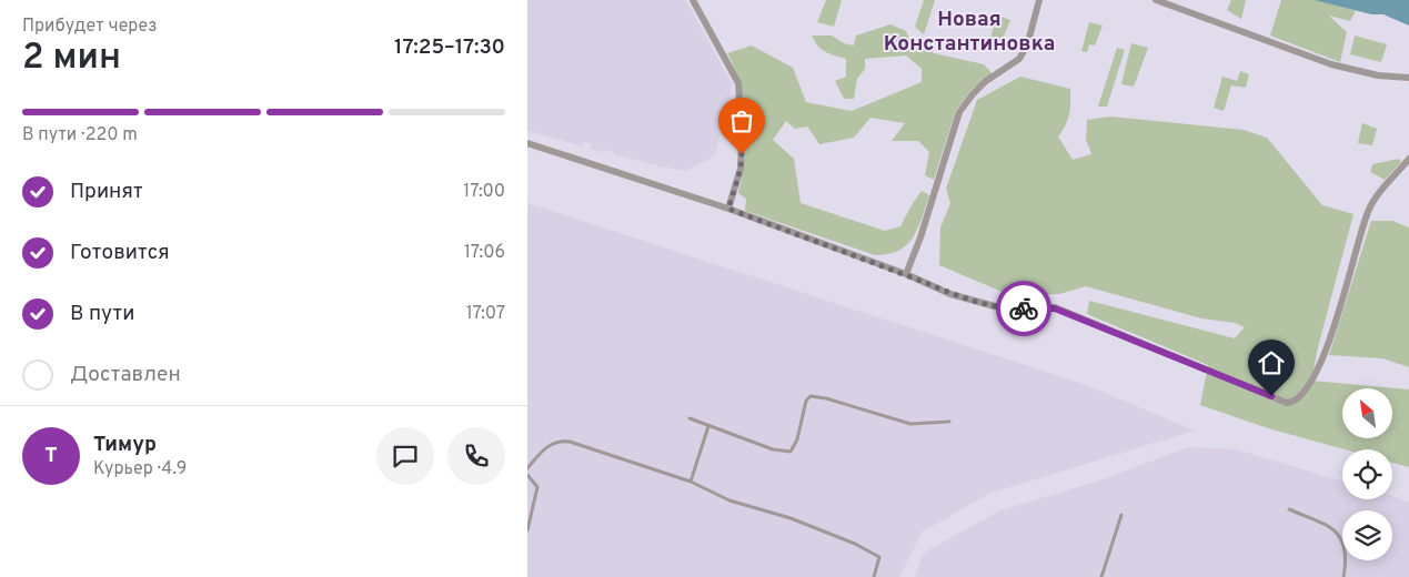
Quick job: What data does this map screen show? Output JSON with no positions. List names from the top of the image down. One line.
{"districts":["Новая Константиновка"],"north":"top left","page":{"heading":["2 мин","Прибудет через","17:25–17:30"],"panel":["Тимур","Курьер · 4.9"],"bar":"В пути · 220 m","list":[["Принят","17:00"],["Готовится","17:06"],["В пути","17:07"],"Доставлен"],"round":"Т"}}
